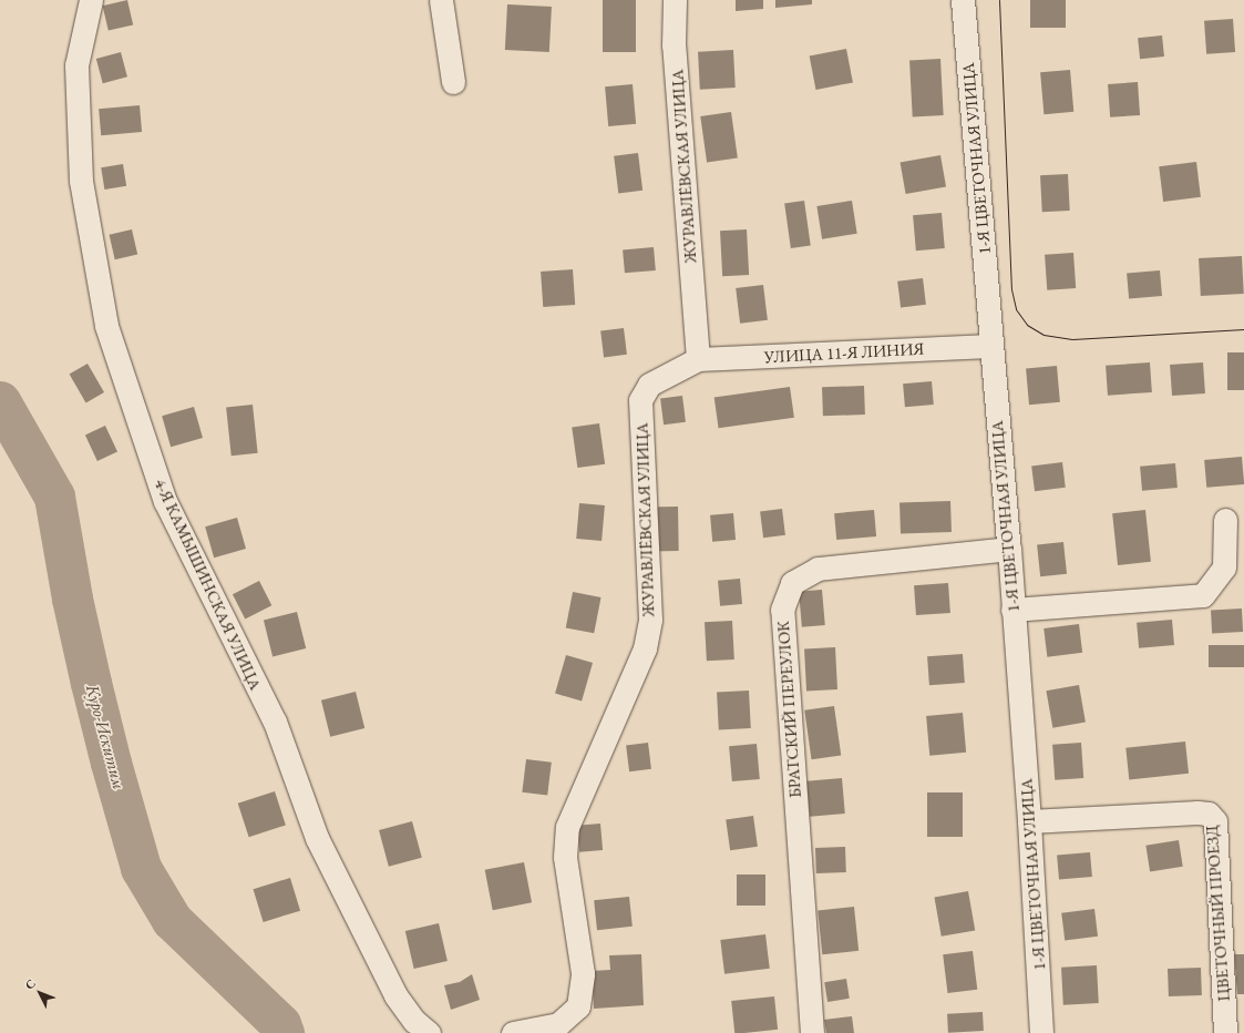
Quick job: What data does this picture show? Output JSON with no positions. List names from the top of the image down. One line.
{"streets":{"lane":["1-Я ЦВЕТОЧНАЯ УЛИЦА","ЖУРАВЛЁВСКАЯ УЛИЦА","УЛИЦА 11-Я ЛИНИЯ","4-Я КАМЫШИНСКАЯ УЛИЦА","БРАТСКИЙ ПЕРЕУЛОК","ЦВЕТОЧНЫЙ ПРОЕЗД"]},"crossings":[["1-Я ЦВЕТОЧНАЯ УЛИЦА","УЛИЦА 11-Я ЛИНИЯ"],["1-Я ЦВЕТОЧНАЯ УЛИЦА","БРАТСКИЙ ПЕРЕУЛОК"],["1-Я ЦВЕТОЧНАЯ УЛИЦА","ЦВЕТОЧНЫЙ ПРОЕЗД"],["ЖУРАВЛЁВСКАЯ УЛИЦА","УЛИЦА 11-Я ЛИНИЯ"]],"water":["Куро-Искитим"],"north":"top left"}
